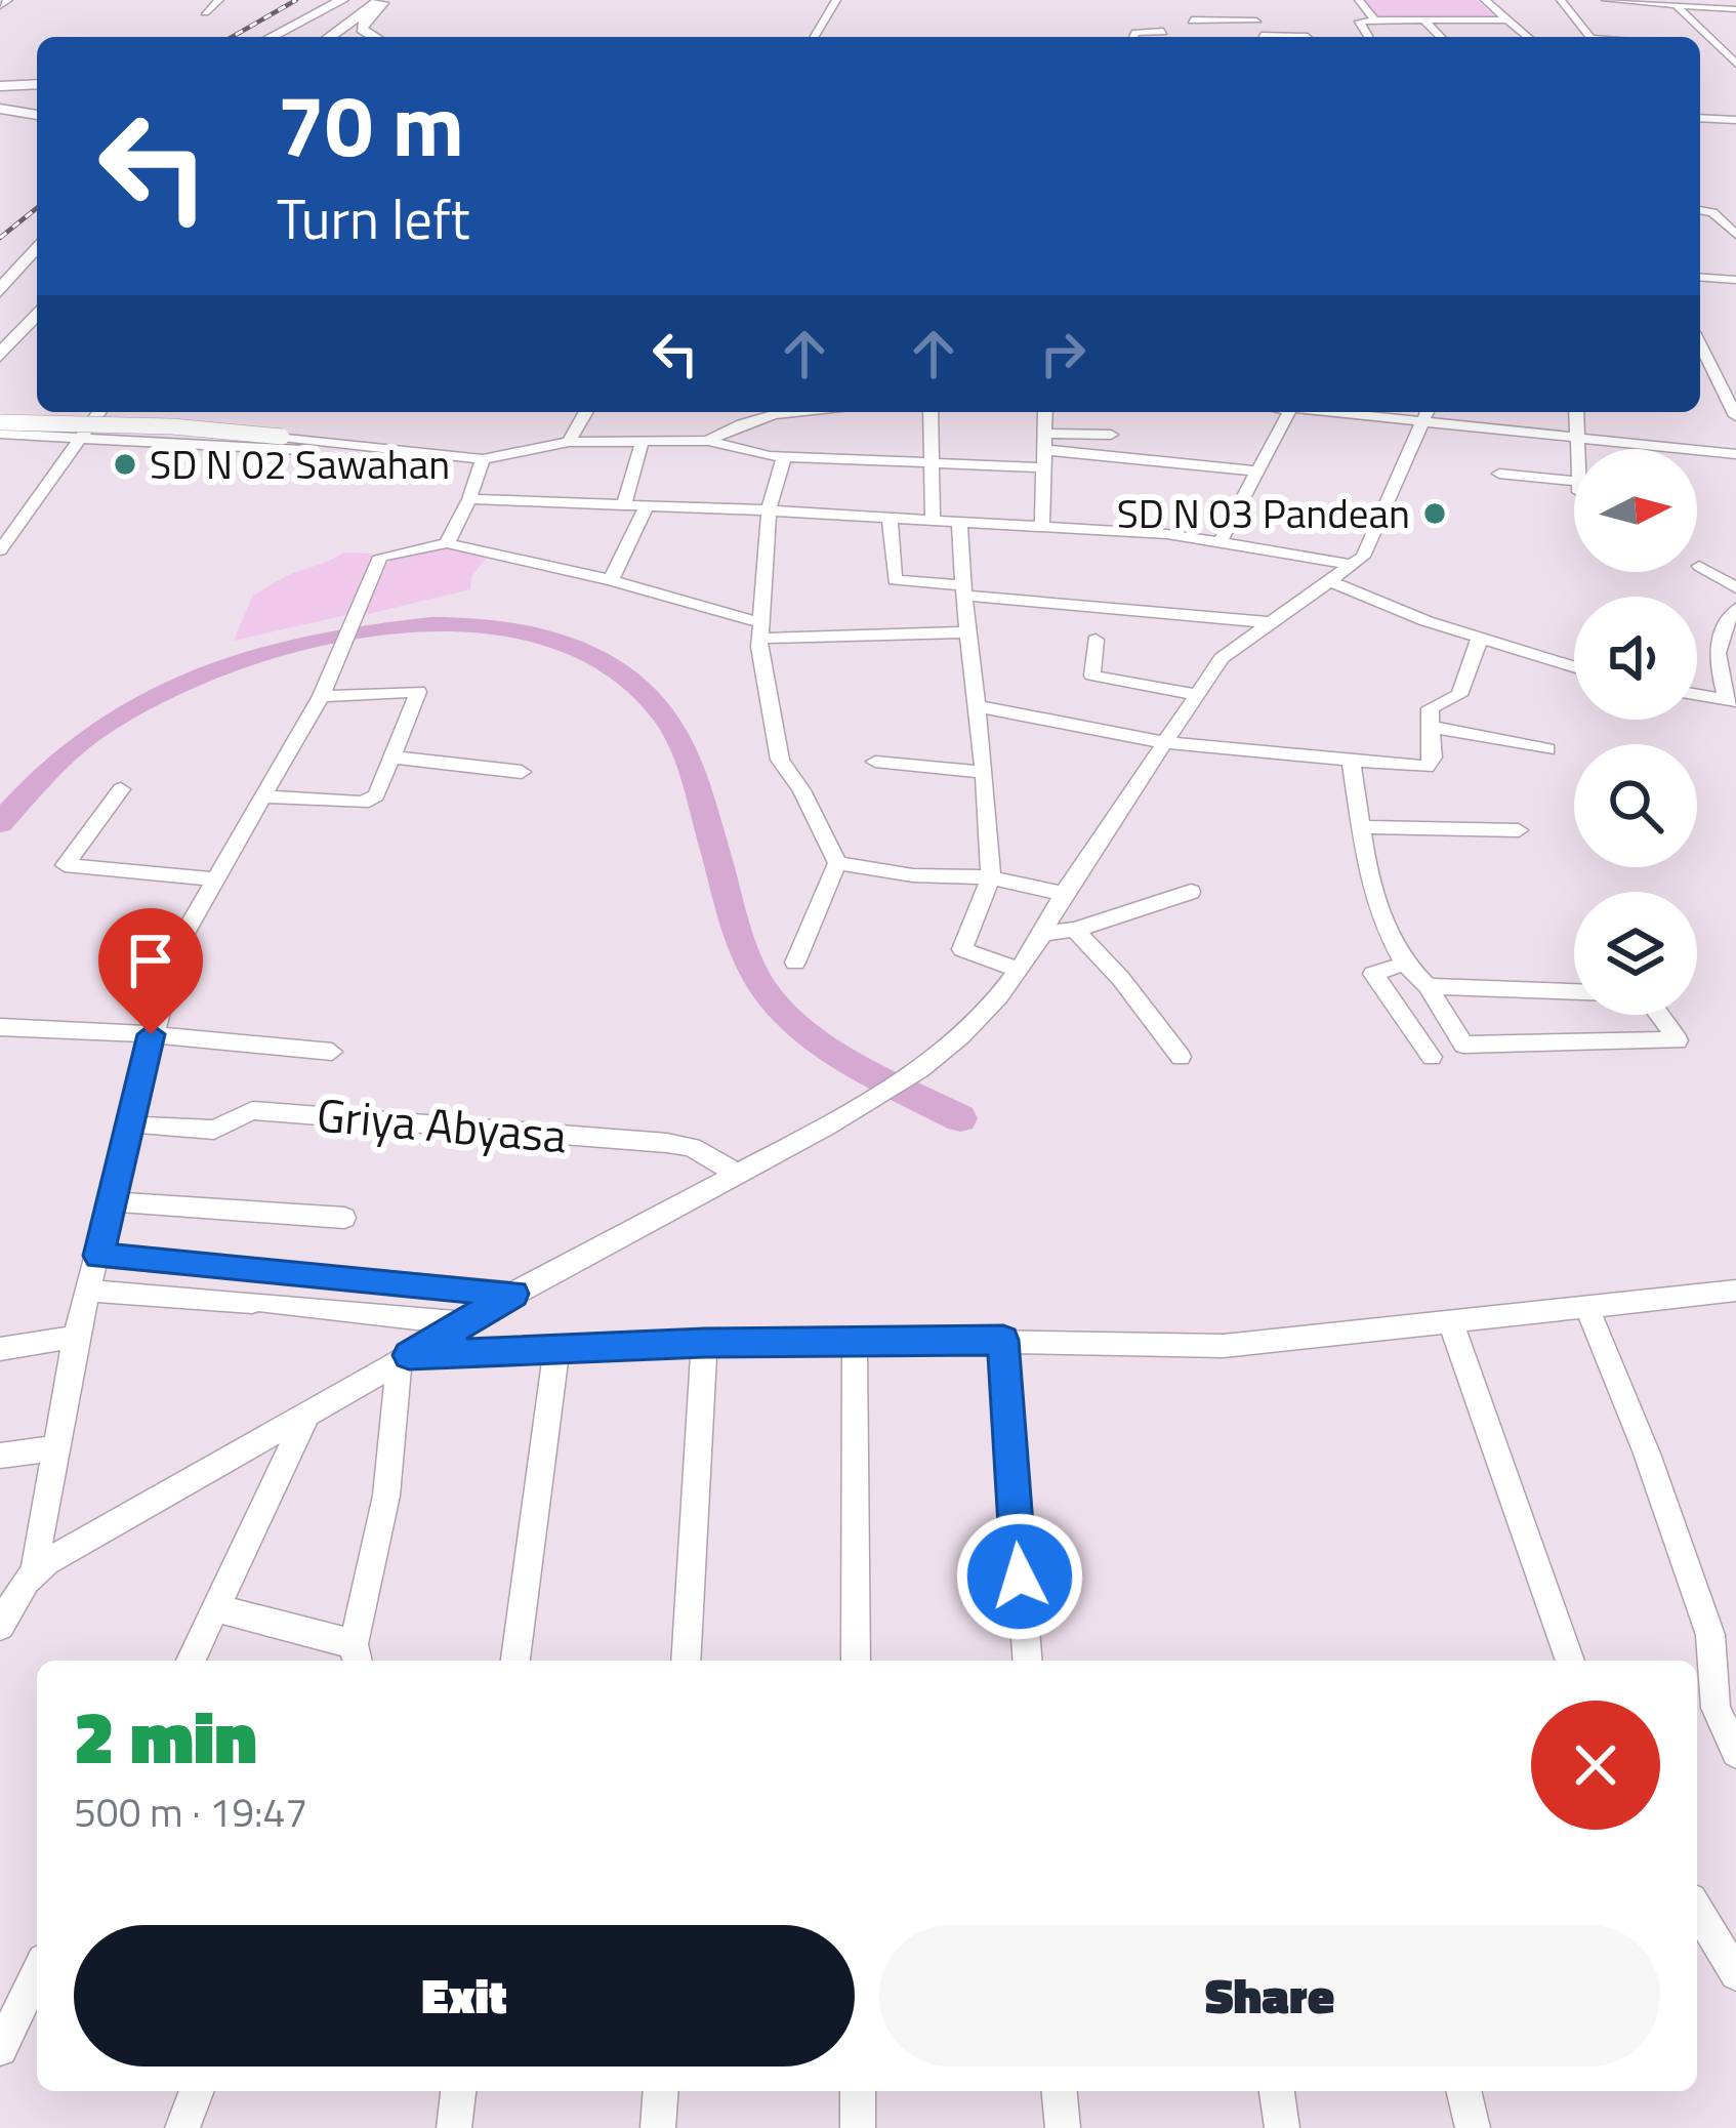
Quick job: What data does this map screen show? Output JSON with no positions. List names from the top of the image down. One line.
{"streets":{"street":["Griya Abyasa"]},"places":["SD N 02 Sawahan","SD N 03 Pandean"],"north":"right","page":{"turn":["70 m","Turn left"],"heading":["2 min","500 m · 19:47"],"buttons":["Exit","Share"]}}
